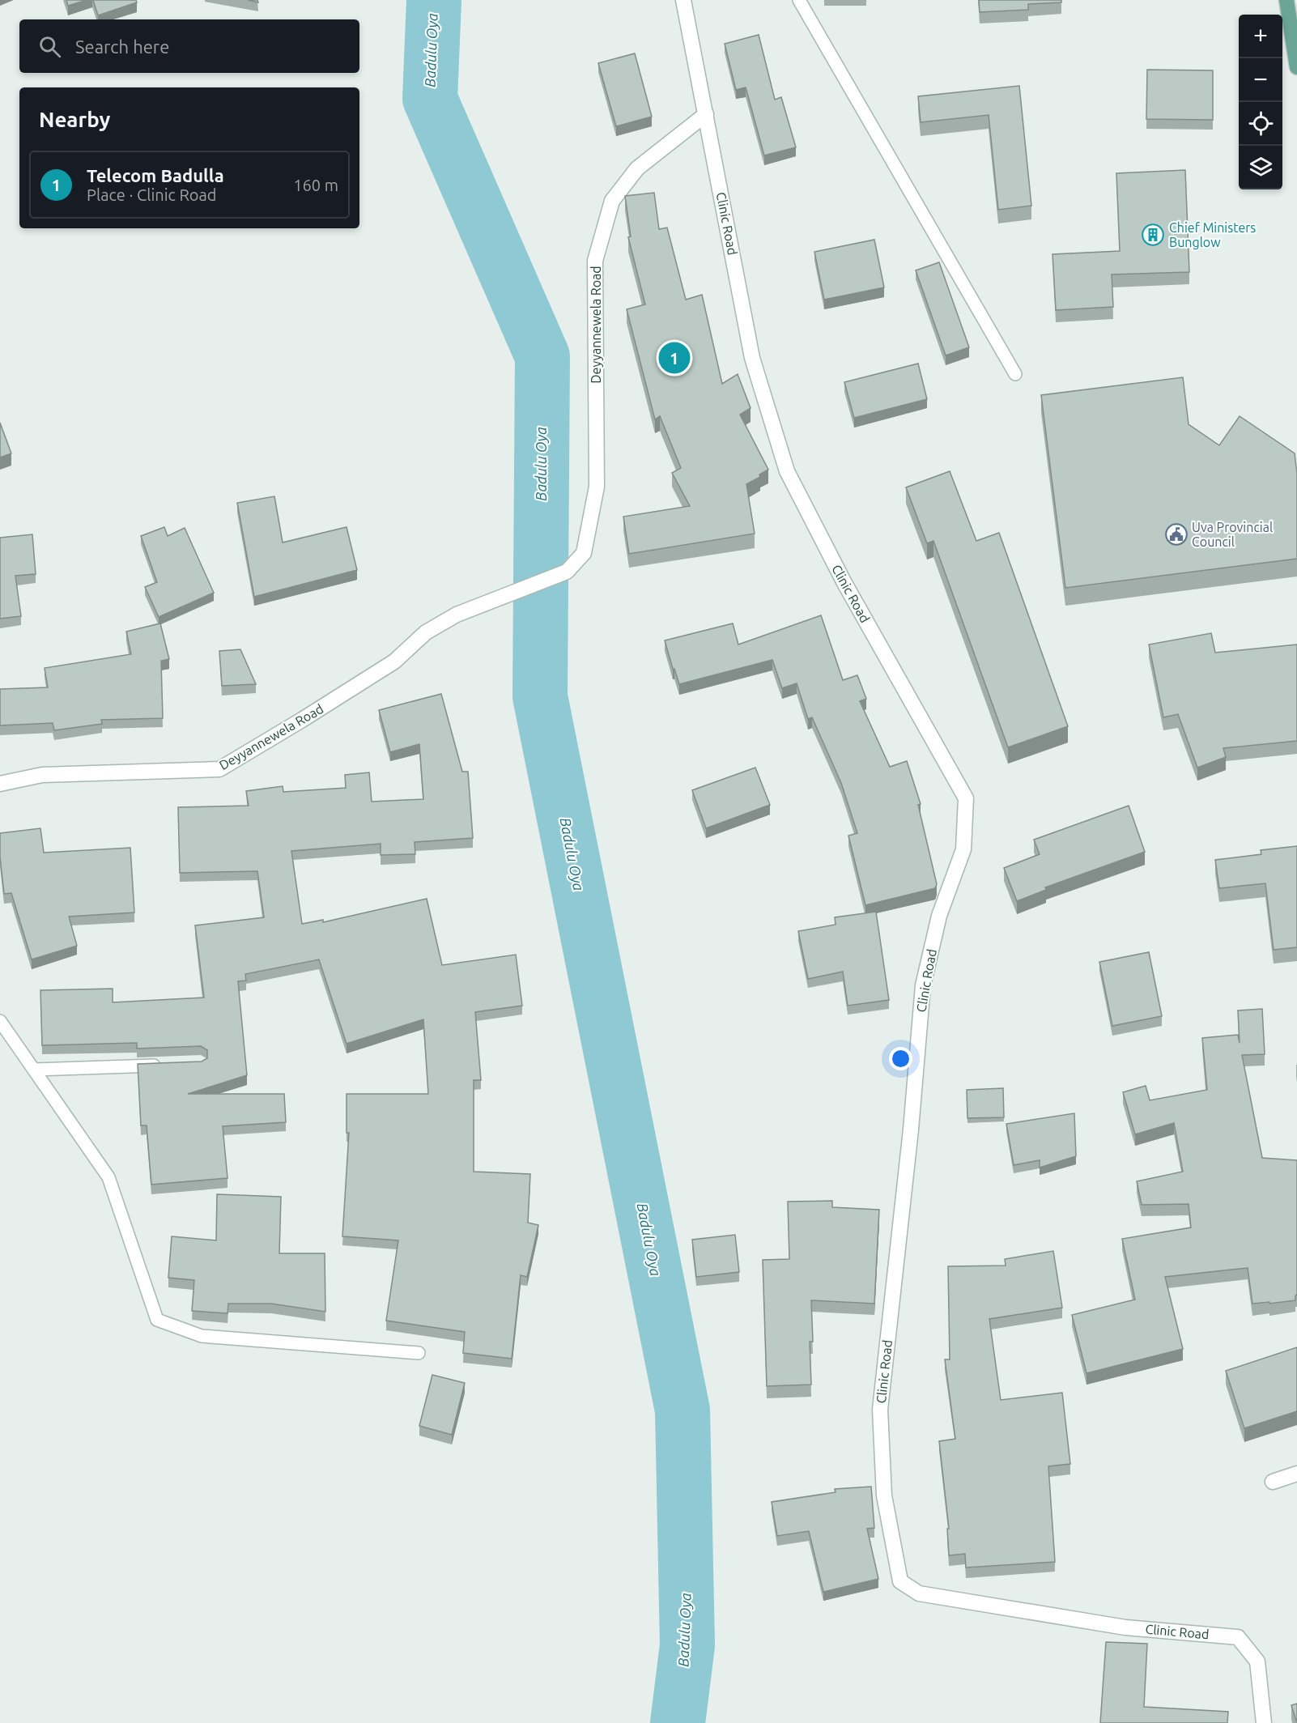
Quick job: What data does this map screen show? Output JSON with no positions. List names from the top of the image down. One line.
{"streets":{"street":["Clinic Road","Deyyannewela Road"]},"crossings":[["Clinic Road","Deyyannewela Road"]],"water":["Badulu Oya"],"places":{"building":["Chief Ministers Bunglow"],"public building":["Uva Provincial Council"]},"page":{"map_buttons":["+","−"],"search":"Search here","heading":"Nearby","list":[{"mark":"1","name":"Telecom Badulla","note":"Place · Clinic Road","value":"160 m"}],"pins":"1"}}
